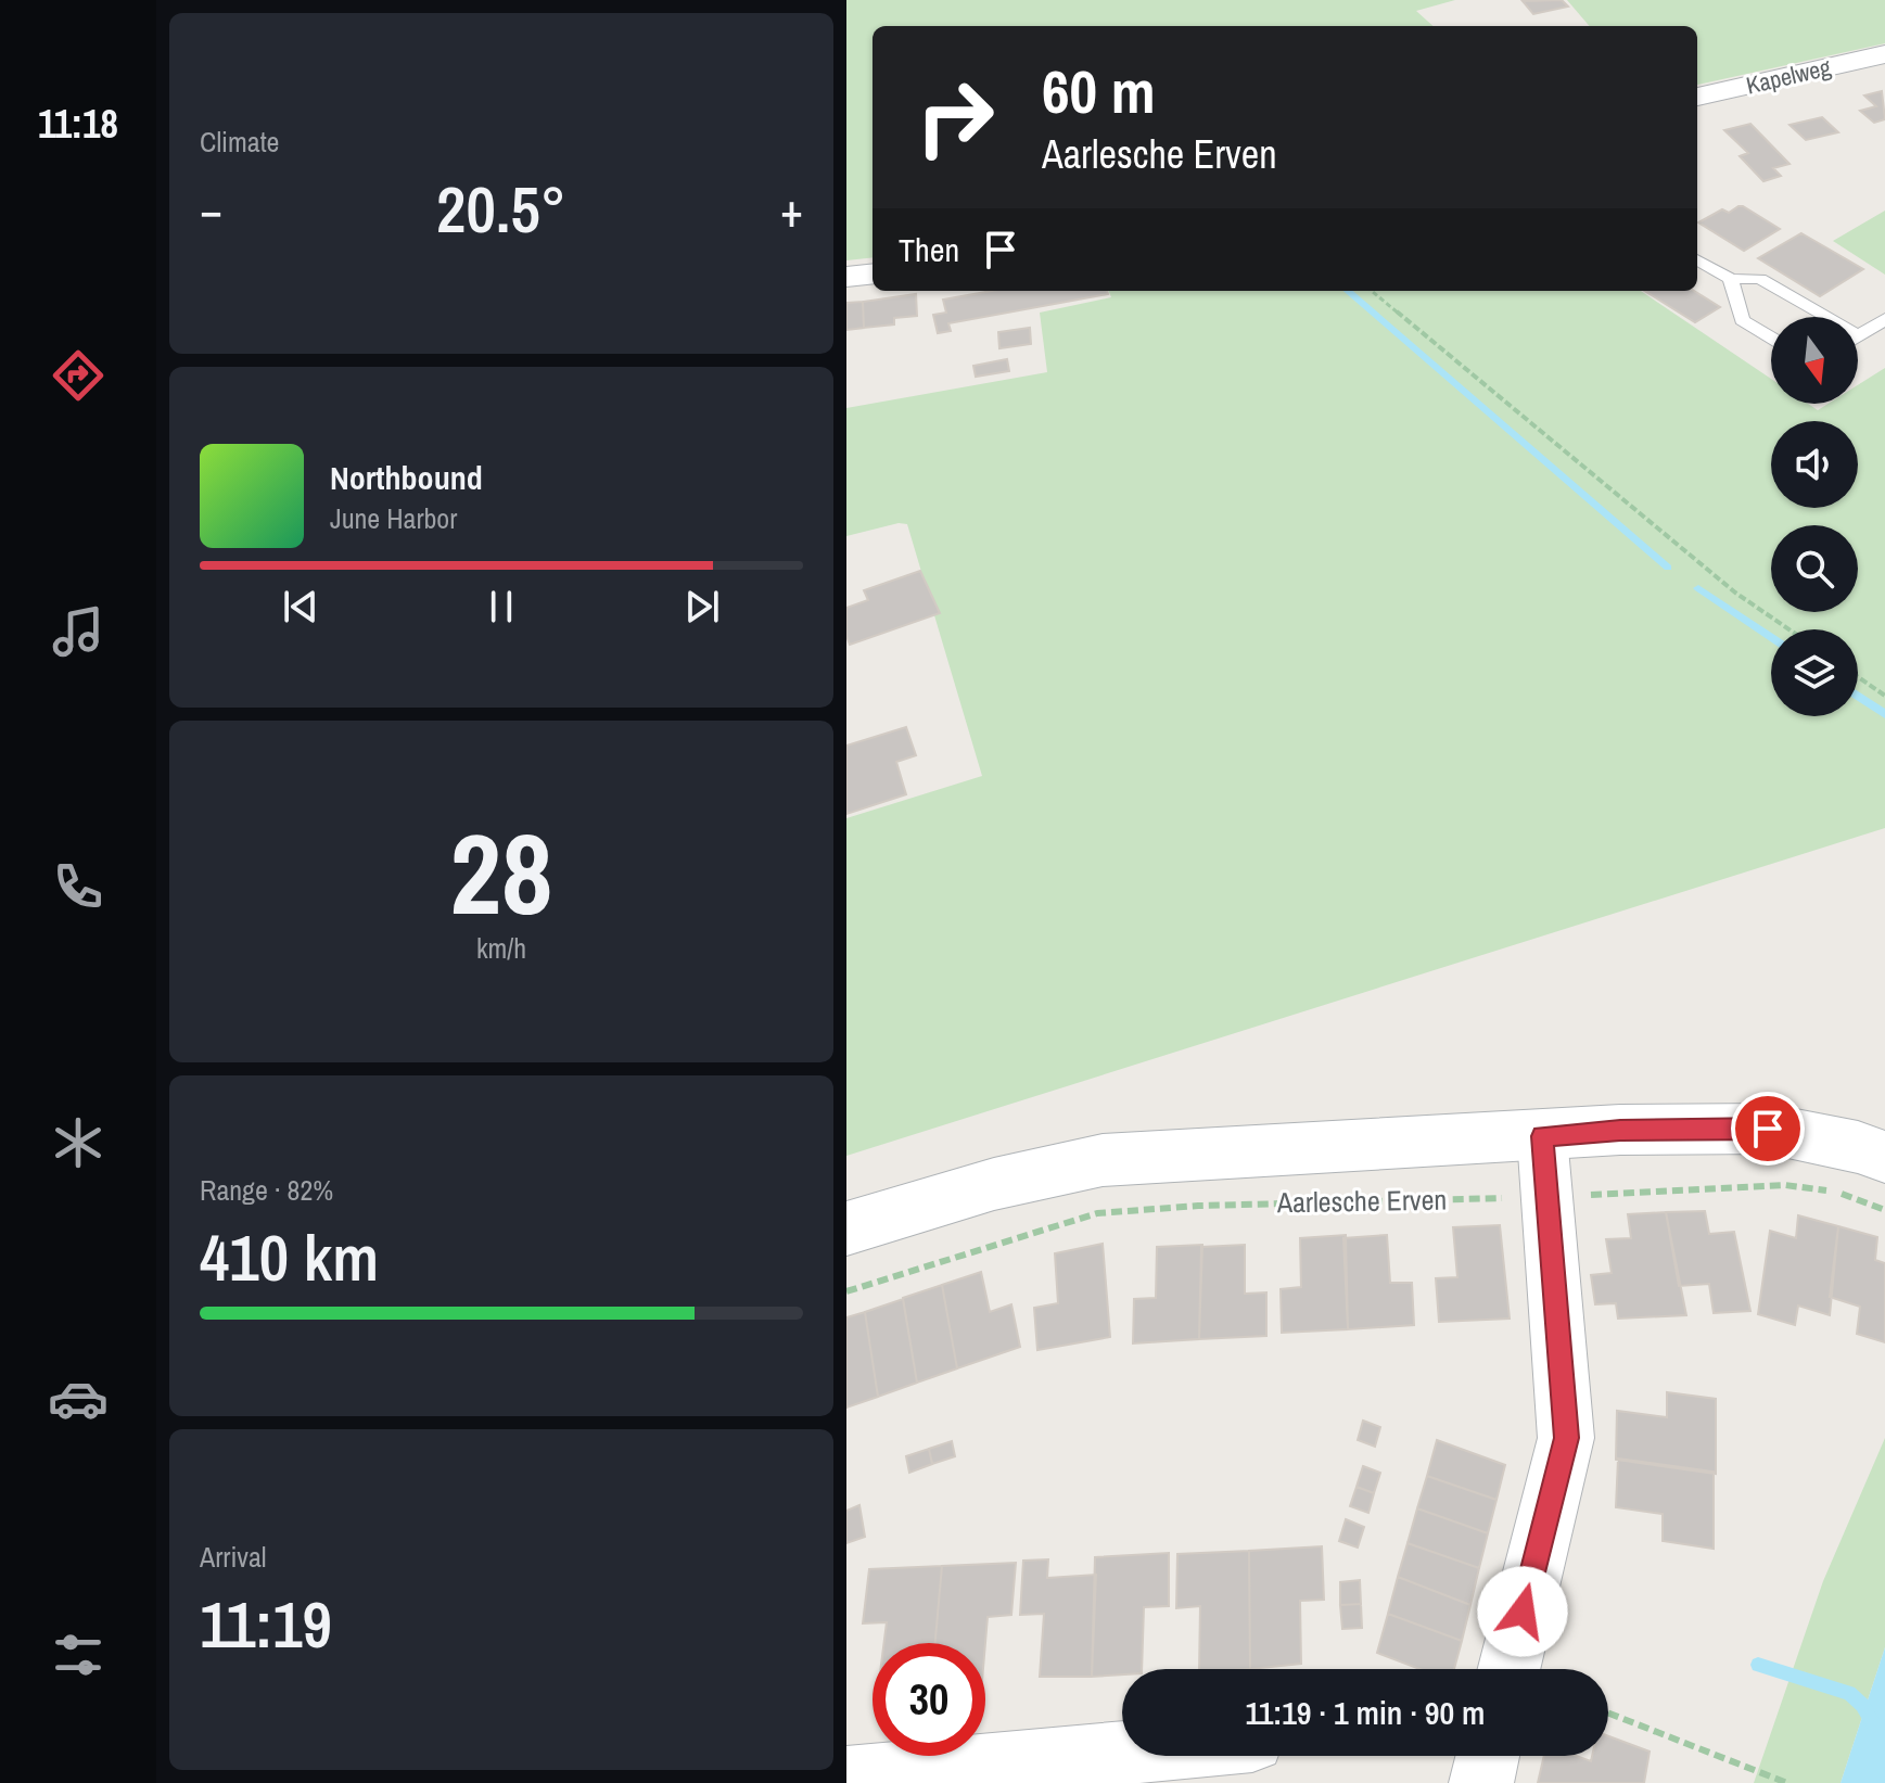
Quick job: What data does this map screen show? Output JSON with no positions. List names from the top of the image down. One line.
{"streets":{"street":["Kapelweg","Aarlesche Erven"]},"north":"bottom","page":{"tabs":"11:18","tile":["Climate",["28","km/h"],["Range · 82%","410 km"],["Arrival","11:19"]],"turn":["60 m","Aarlesche Erven"],"heat":["−","20.5°","+"],"then":"Then","song":["Northbound","June Harbor"],"limit":"30","trip":"11:19 · 1 min · 90 m"}}
